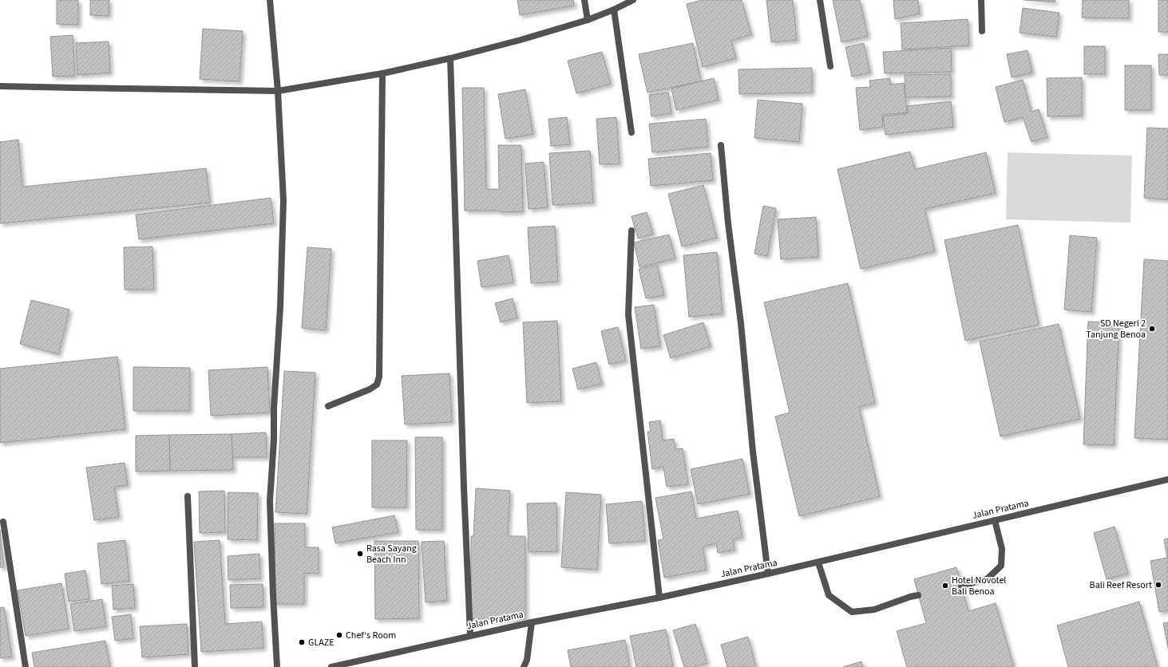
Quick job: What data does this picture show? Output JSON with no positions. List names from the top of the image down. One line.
{"streets":{"street":["Jalan Pratama"]},"places":["SD Negeri 2 Tanjung Benoa","Rasa Sayang Beach Inn","Bali Reef Resort","Hotel Novotel Bali Benoa","Chef‘s Room","GLAZE"]}
